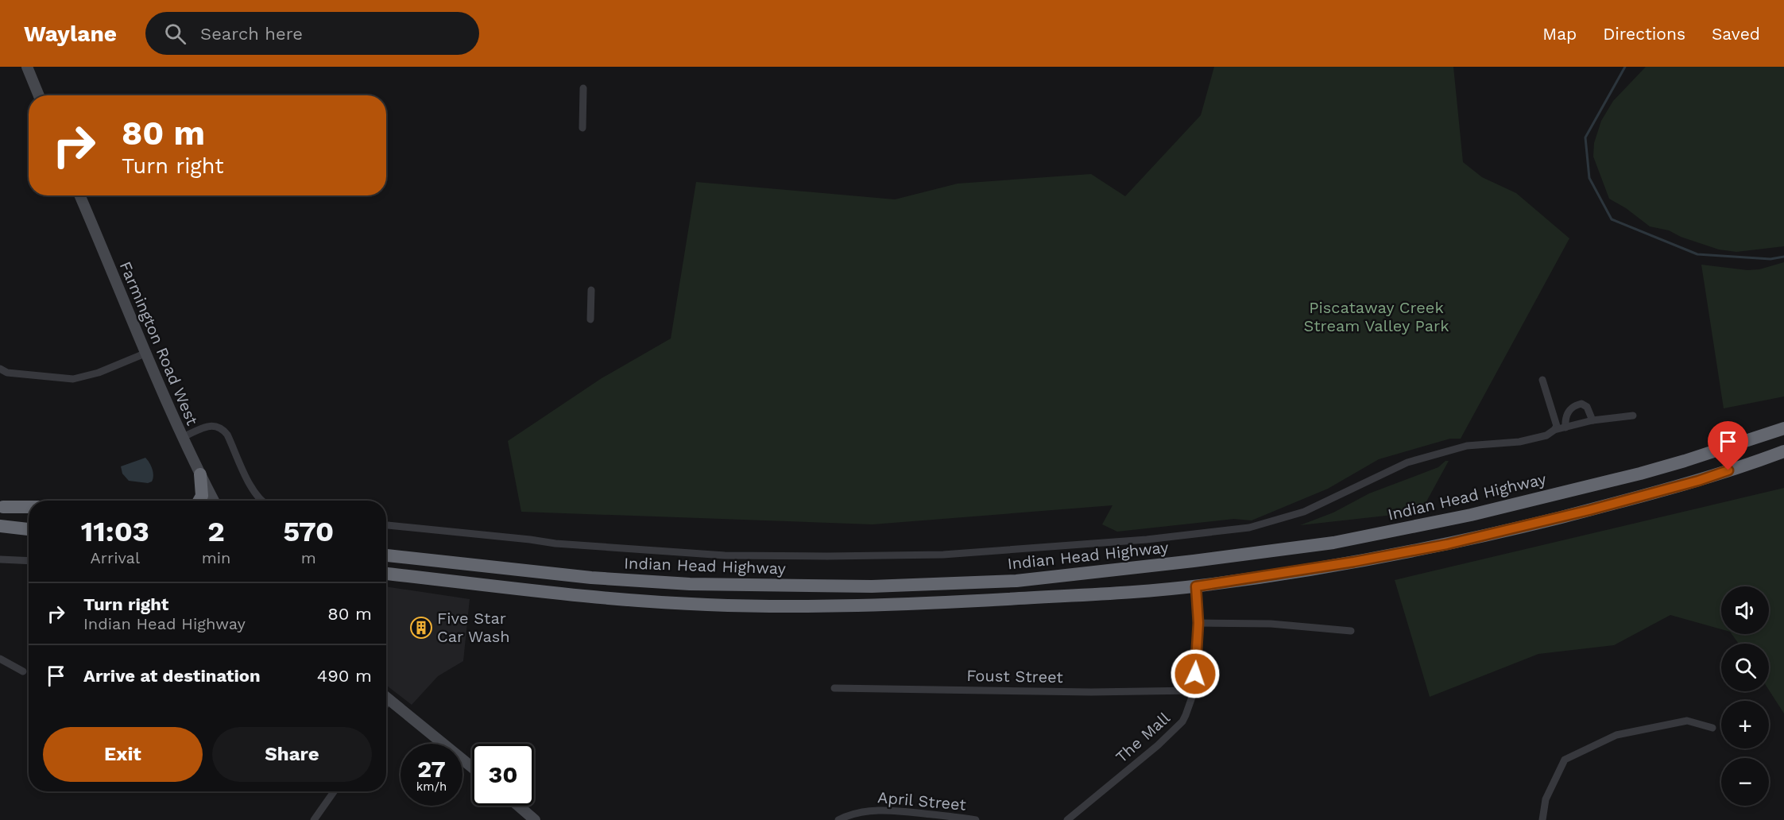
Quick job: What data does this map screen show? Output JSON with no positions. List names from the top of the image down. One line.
{"streets":{"highway":["Indian Head Highway"],"street":["Farmington Road West","Foust Street","The Mall","April Street"]},"crossings":[["Foust Street","The Mall"]],"parks":["Piscataway Creek Stream Valley Park"],"places":{"building":["Five Star Car Wash"]},"page":{"header":"Waylane","search":"Search here","nav":["Map","Directions","Saved"],"turn":["80 m","Turn right"],"eta":["11:03","Arrival","2","min","570","m"],"list":[{"name":"Turn right","note":"Indian Head Highway","value":"80 m"},{"name":"Arrive at destination","value":"490 m"}],"map_buttons":["+","−"],"buttons":["Exit","Share"],"speed":"27 km/h","limit":"30"}}
